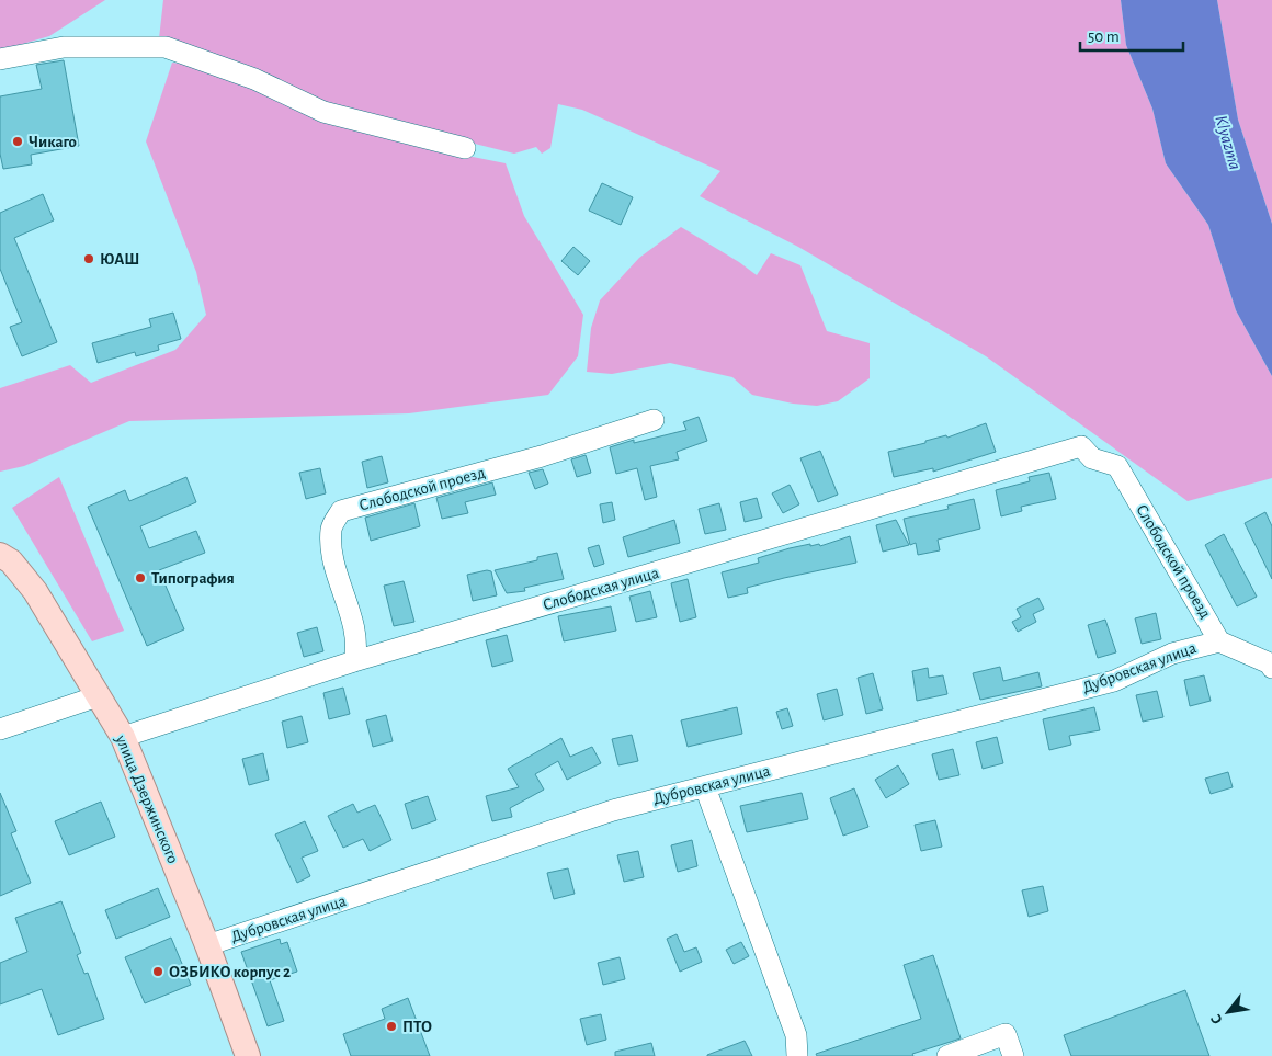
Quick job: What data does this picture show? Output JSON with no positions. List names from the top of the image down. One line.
{"streets":{"main road":["улица Дзержинского"],"street":["Слободской проезд","Слободская улица","Дубровская улица"]},"crossings":[["Слободской проезд","Слободская улица"],["Слободской проезд","Дубровская улица"],["Слободская улица","улица Дзержинского"],["Дубровская улица","улица Дзержинского"]],"water":["Klyazma"],"places":["Чикаго","ЮАШ","Типография","ОЗБИКО корпус 2","ПТО"],"scale_bar":"50 m","north":"bottom left"}
